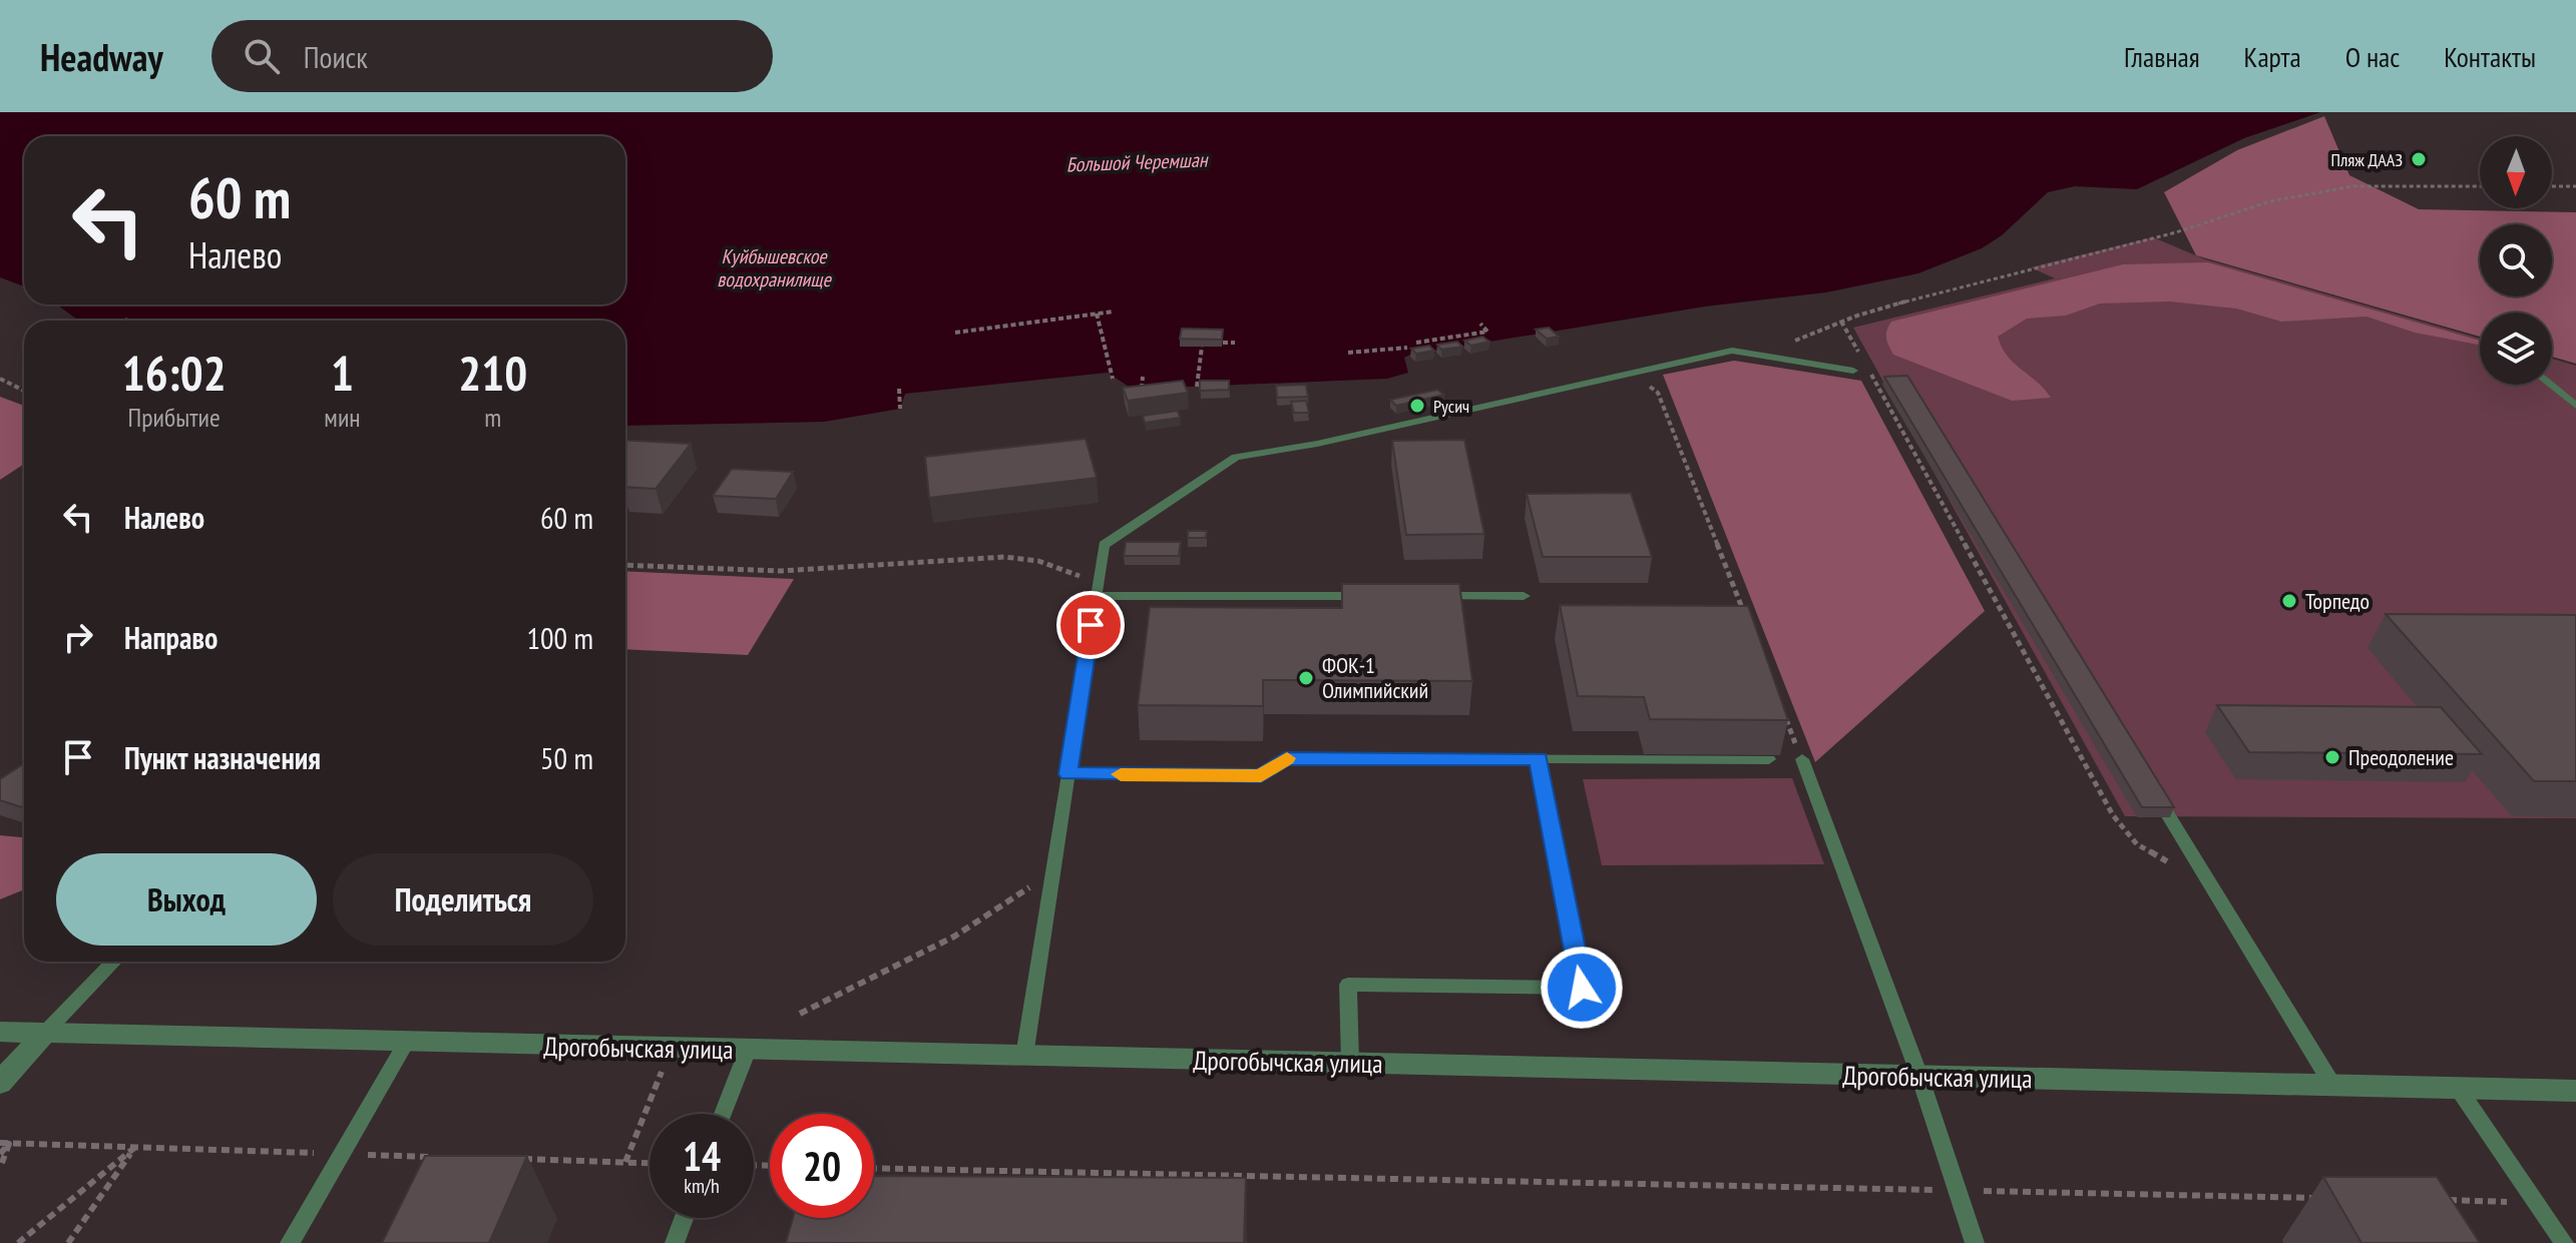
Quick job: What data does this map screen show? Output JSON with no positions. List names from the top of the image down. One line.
{"streets":{"street":["Дрогобычская улица"]},"water":["Большой Черемшан","Куйбышевское водохранилище"],"places":["Пляж ДААЗ","Русич","Торпедо","ФОК-1 Олимпийский","Преодоление"],"north":"bottom","page":{"header":"Headway","search":"Поиск","nav":["Главная","Карта","О нас","Контакты"],"turn":["60 m","Налево"],"eta":["16:02","Прибытие","1","мин","210","m"],"list":[{"name":"Налево","value":"60 m"},{"name":"Направо","value":"100 m"},{"name":"Пункт назначения","value":"50 m"}],"buttons":["Выход","Поделиться"],"speed":"14 km/h","limit":"20"}}
